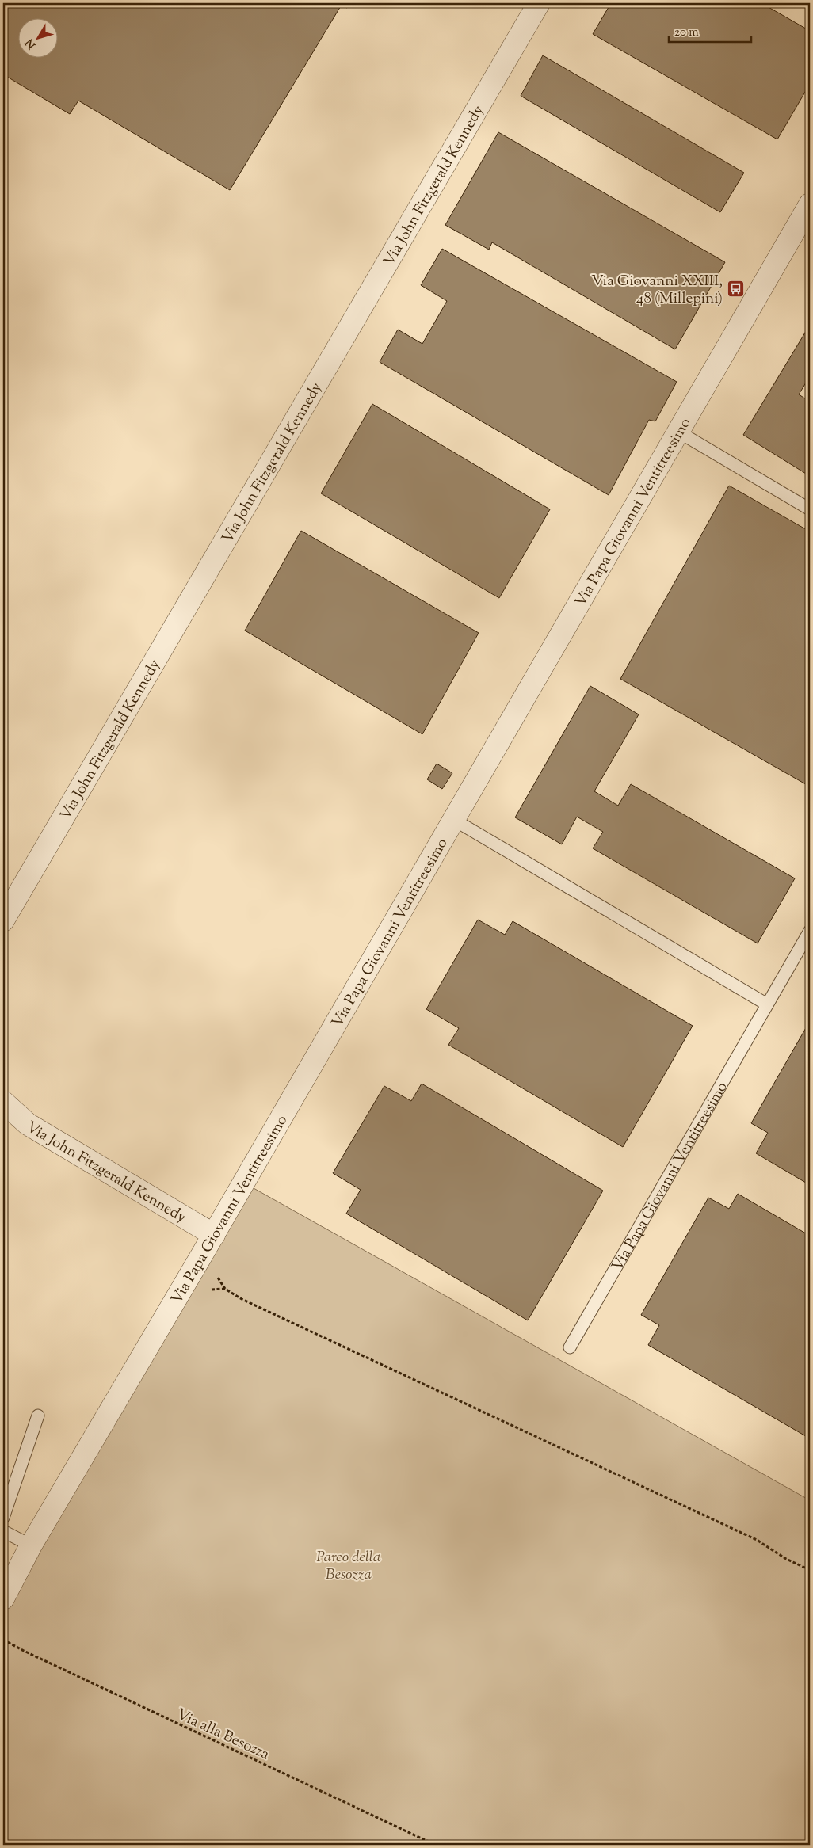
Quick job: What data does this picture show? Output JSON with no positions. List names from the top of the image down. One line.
{"streets":{"street":["Via John Fitzgerald Kennedy","Via Papa Giovanni Ventitreesimo"],"path":["Via alla Besozza"]},"crossings":[["Via John Fitzgerald Kennedy","Via Papa Giovanni Ventitreesimo"]],"parks":["Parco della Besozza"],"places":{"bus stop":["Via Giovanni XXIII, 48 (Millepini)"]},"scale_bar":"20 m","north":"bottom left"}
